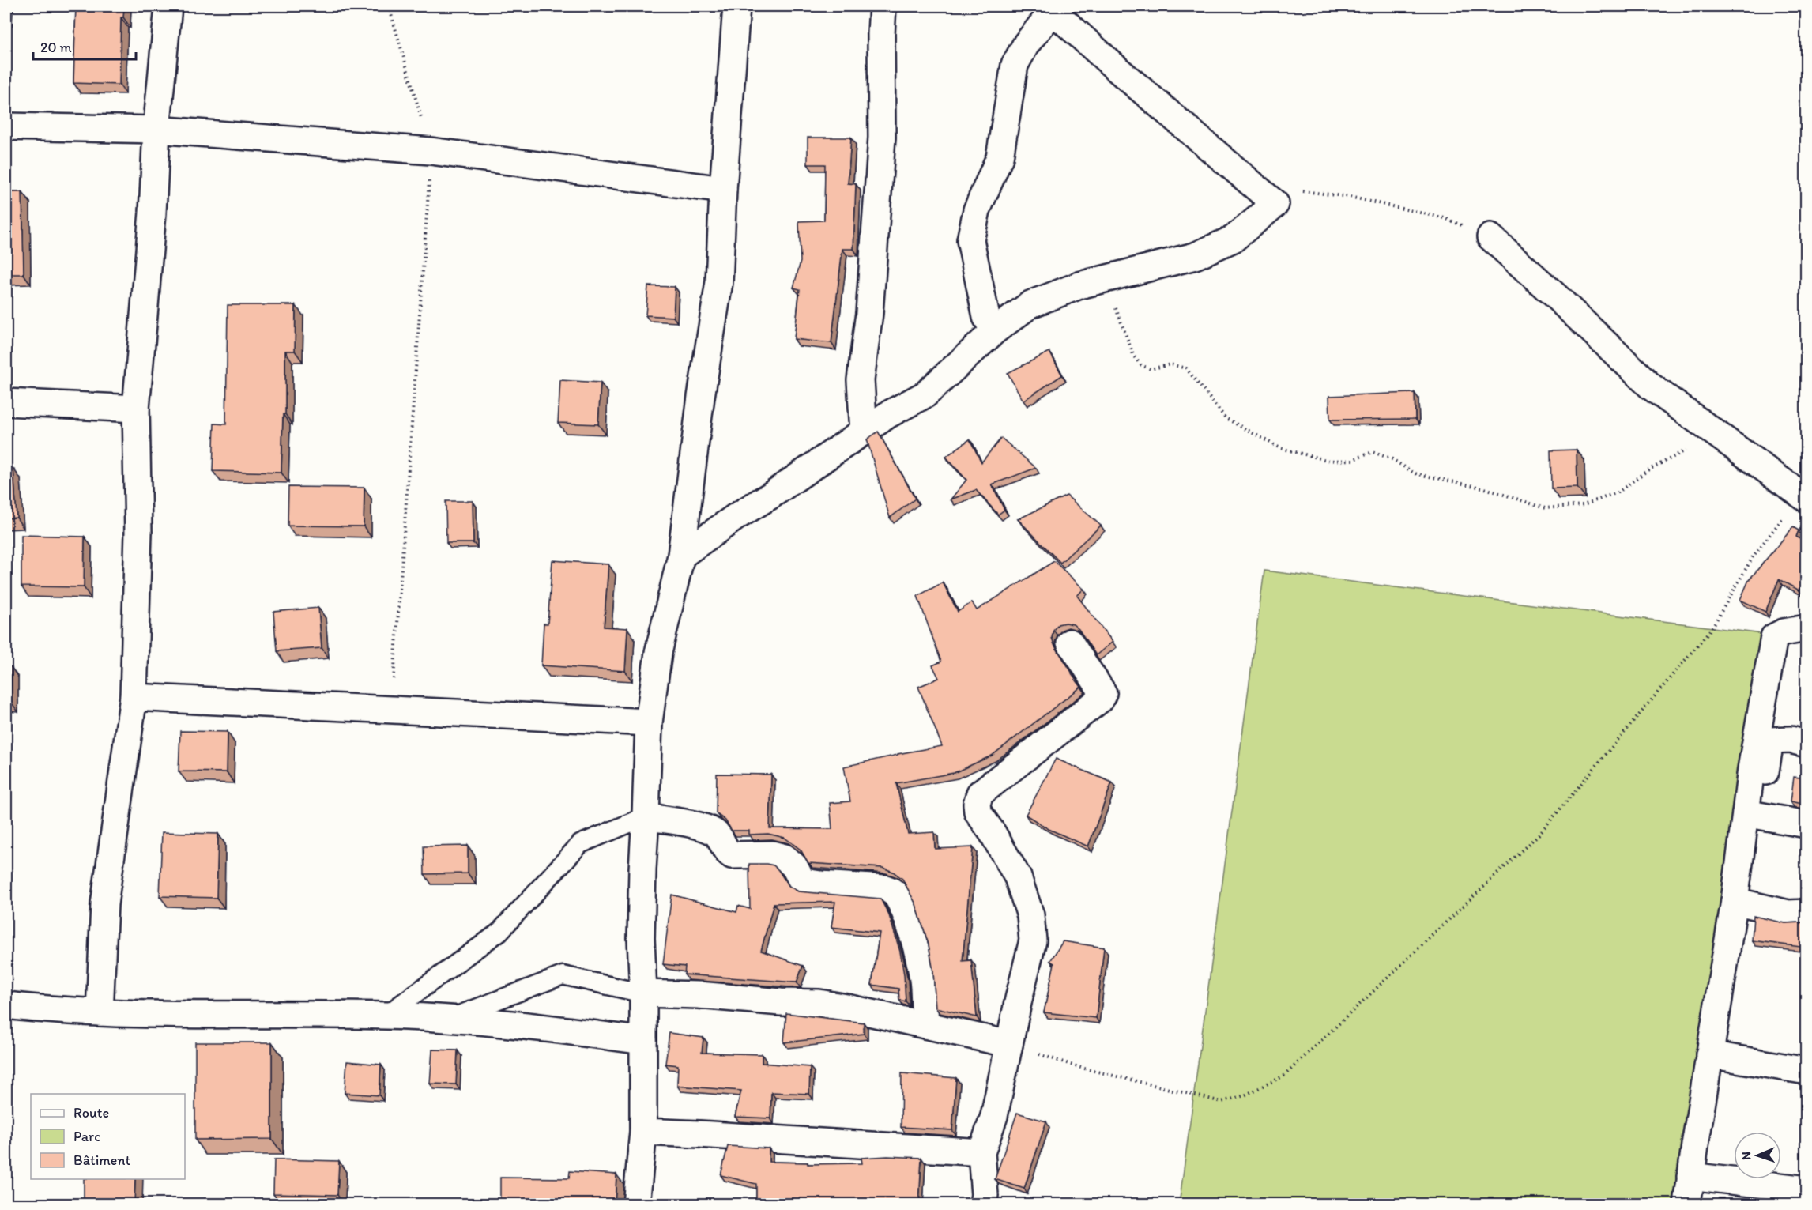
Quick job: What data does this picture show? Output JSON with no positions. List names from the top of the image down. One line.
{"legend":["Route","Parc","Bâtiment"],"scale_bar":"20 m","north":"left"}
